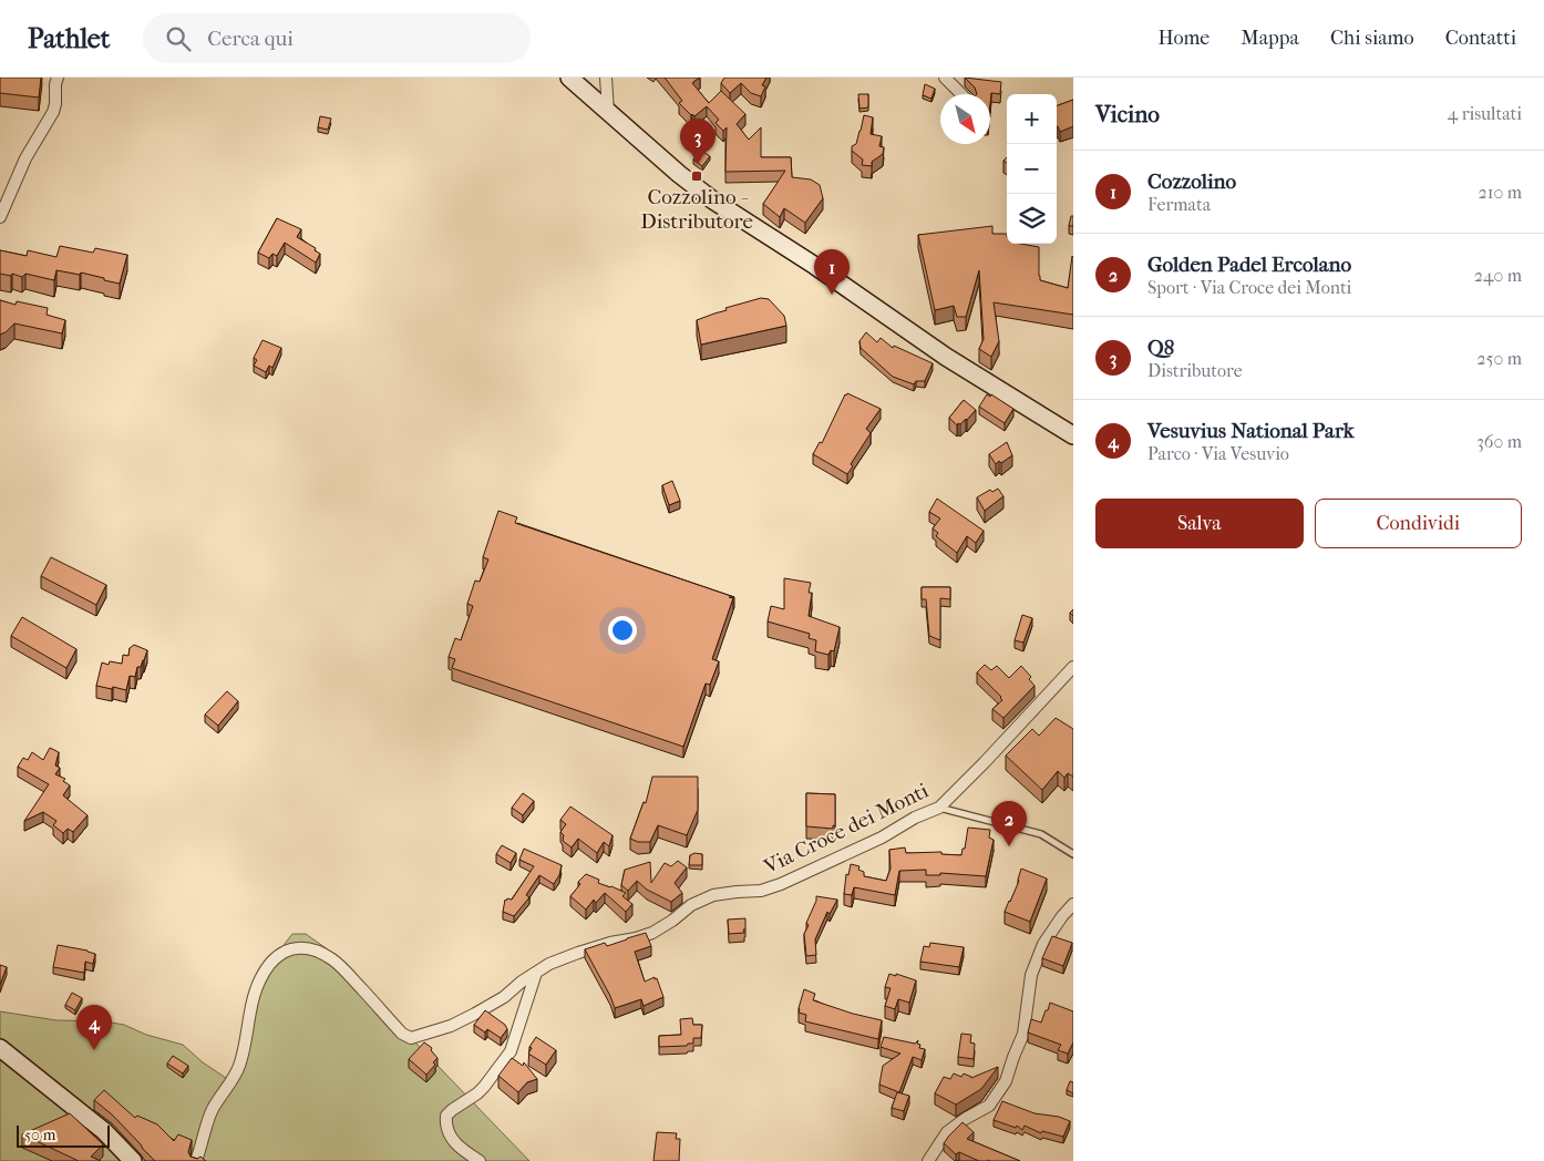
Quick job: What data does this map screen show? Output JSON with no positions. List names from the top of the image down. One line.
{"streets":{"street":["Via Croce dei Monti"]},"places":{"transit":["Cozzolino - Distributore"]},"scale_bar":"50 m","north":"bottom right","page":{"header":"Pathlet","search":"Cerca qui","nav":["Home","Mappa","Chi siamo","Contatti"],"heading":["Vicino","4 risultati"],"map_buttons":["+","−"],"pins":["3","1","2","4"],"list":[{"mark":"1","name":"Cozzolino","note":"Fermata","value":"210 m"},{"mark":"2","name":"Golden Padel Ercolano","note":"Sport · Via Croce dei Monti","value":"240 m"},{"mark":"3","name":"Q8","note":"Distributore","value":"250 m"},{"mark":"4","name":"Vesuvius National Park","note":"Parco · Via Vesuvio","value":"360 m"}],"buttons":["Salva","Condividi"],"scale":"50 m"}}
